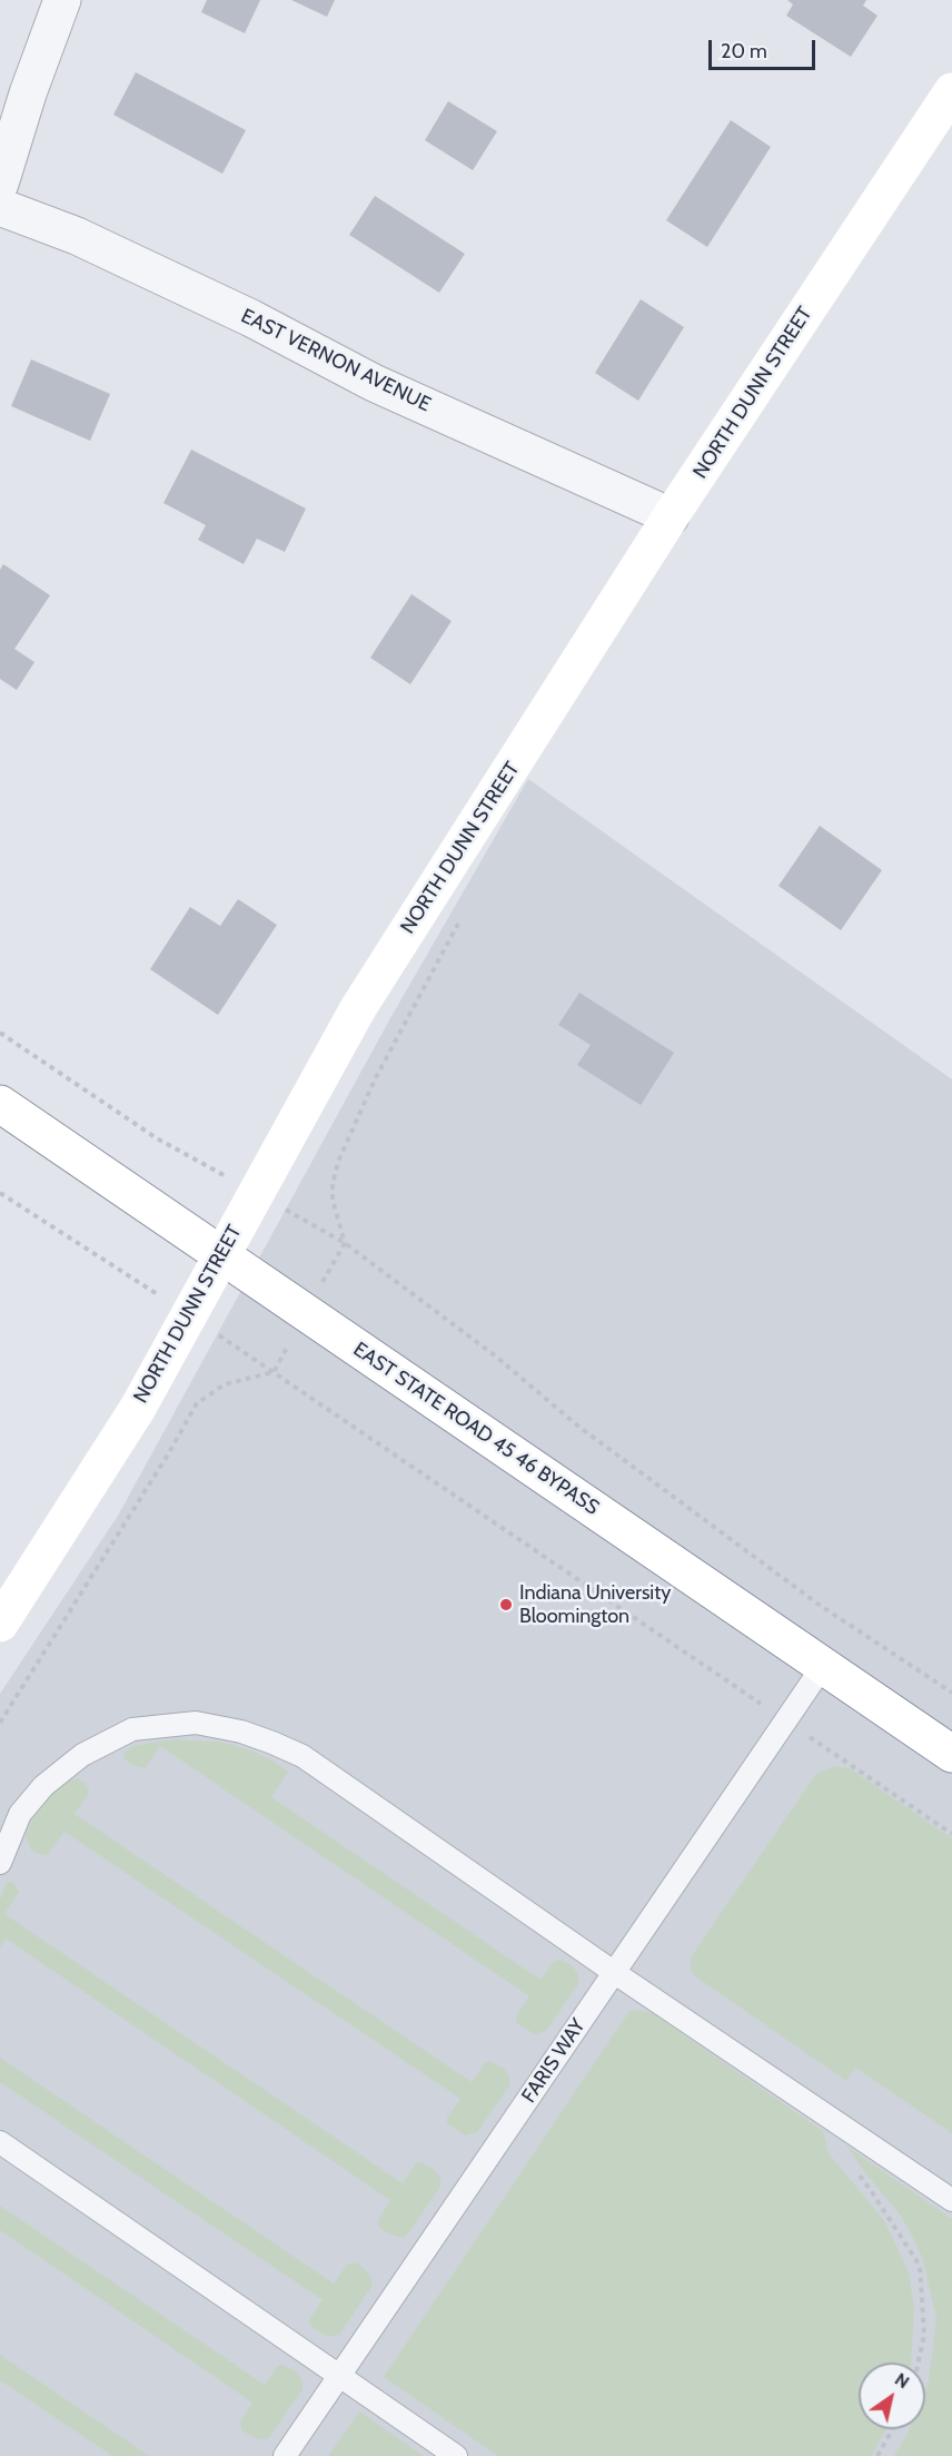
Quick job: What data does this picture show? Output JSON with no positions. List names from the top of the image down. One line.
{"streets":{"main road":["NORTH DUNN STREET","EAST STATE ROAD 45 46 BYPASS"],"street":["EAST VERNON AVENUE"],"lane":["FARIS WAY"]},"crossings":[["EAST VERNON AVENUE","NORTH DUNN STREET"],["NORTH DUNN STREET","EAST STATE ROAD 45 46 BYPASS"],["EAST STATE ROAD 45 46 BYPASS","FARIS WAY"]],"places":["Indiana University Bloomington"],"scale_bar":"20 m","north":"top right"}
